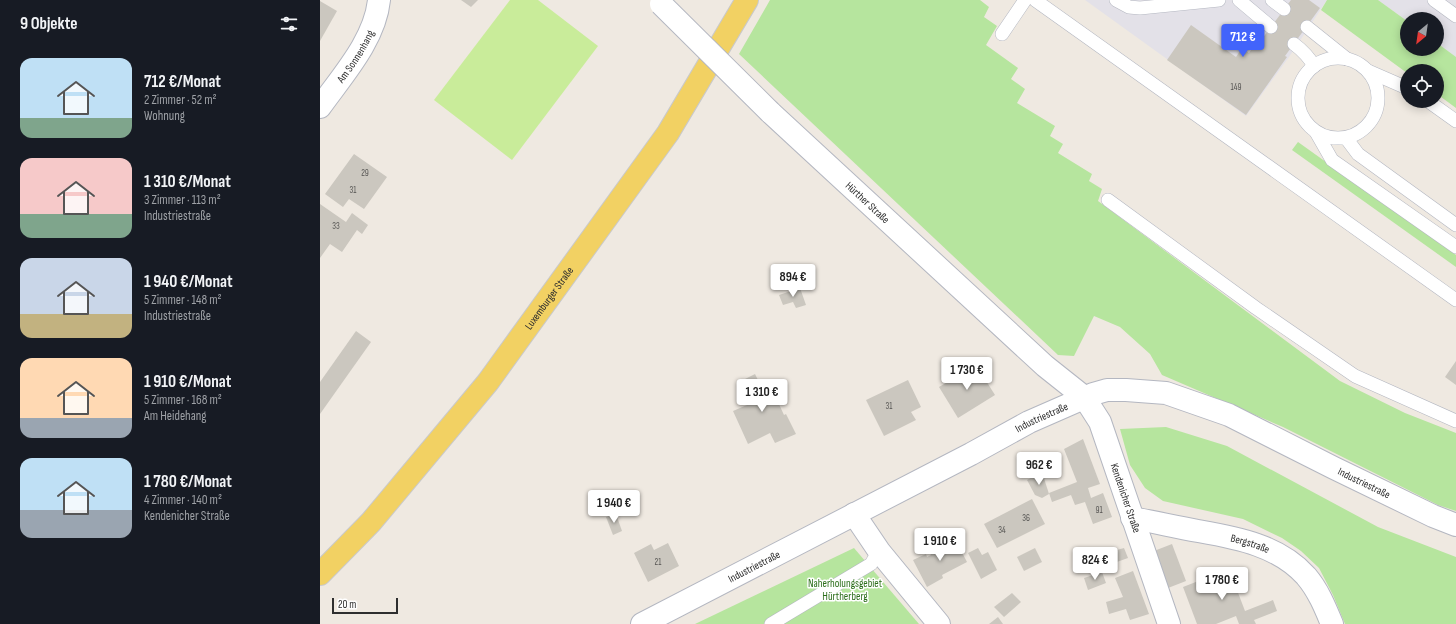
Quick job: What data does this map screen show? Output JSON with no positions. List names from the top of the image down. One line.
{"streets":{"main road":["Luxemburger Straße"],"street":["Am Sonnenhang","Hürther Straße","Industriestraße","Kendenicher Straße","Bergstraße"]},"crossings":[["Hürther Straße","Industriestraße"],["Hürther Straße","Kendenicher Straße"],["Industriestraße","Kendenicher Straße"],["Kendenicher Straße","Bergstraße"]],"parks":["Naherholungsgebiet Hürtherberg"],"house_numbers":["149","29","31","33","31","91","36","34","21"],"scale_bar":"20 m","north":"bottom left","page":{"heading":"9 Objekte","price":["712 €","894 €","1 730 €","1 310 €","962 €","1 940 €","1 910 €","824 €","1 780 €"],"list":[{"name":"712 €/Monat","note":"2 Zimmer · 52 m² · Wohnung"},{"name":"1 310 €/Monat","note":"3 Zimmer · 113 m² · Industriestraße"},{"name":"1 940 €/Monat","note":"5 Zimmer · 148 m² · Industriestraße"},{"name":"1 910 €/Monat","note":"5 Zimmer · 168 m² · Am Heidehang"},{"name":"1 780 €/Monat","note":"4 Zimmer · 140 m² · Kendenicher Straße"}],"scale":"20 m"}}
